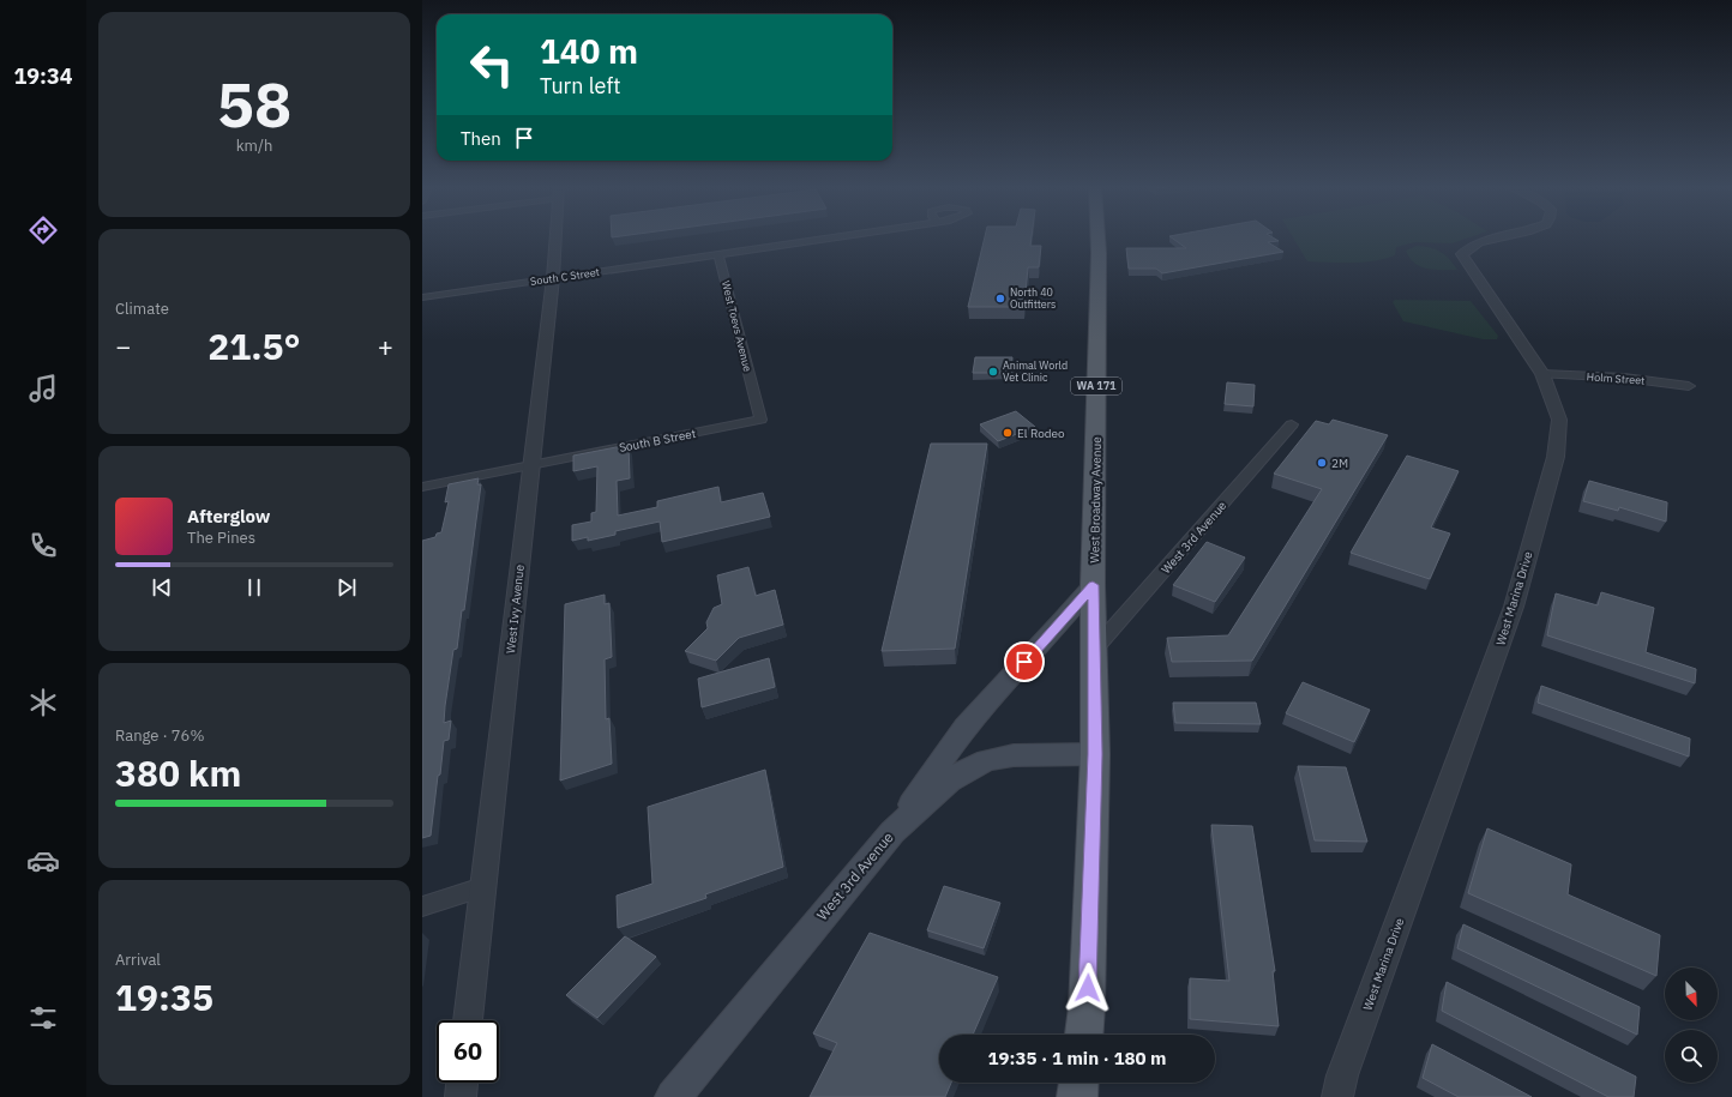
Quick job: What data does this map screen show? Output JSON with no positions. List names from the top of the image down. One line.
{"streets":{"main road":["WA 171","West Broadway Avenue","West 3rd Avenue"],"street":["South C Street","West Toevs Avenue","Holm Street","South B Street","West Marina Drive","West Ivy Avenue"]},"crossings":[["South C Street","West Toevs Avenue"],["South C Street","West Ivy Avenue"],["West Toevs Avenue","South B Street"],["Holm Street","West Marina Drive"],["South B Street","West Ivy Avenue"],["West Broadway Avenue","West 3rd Avenue"]],"places":["North 40 Outfitters","Animal World Vet Clinic","El Rodeo","2M"],"north":"bottom right","page":{"tabs":"19:34","tile":[["58","km/h"],"Climate",["Range · 76%","380 km"],["Arrival","19:35"]],"turn":["140 m","Turn left"],"then":"Then","heat":["−","21.5°","+"],"song":["Afterglow","The Pines"],"limit":"60","trip":"19:35 · 1 min · 180 m"}}
